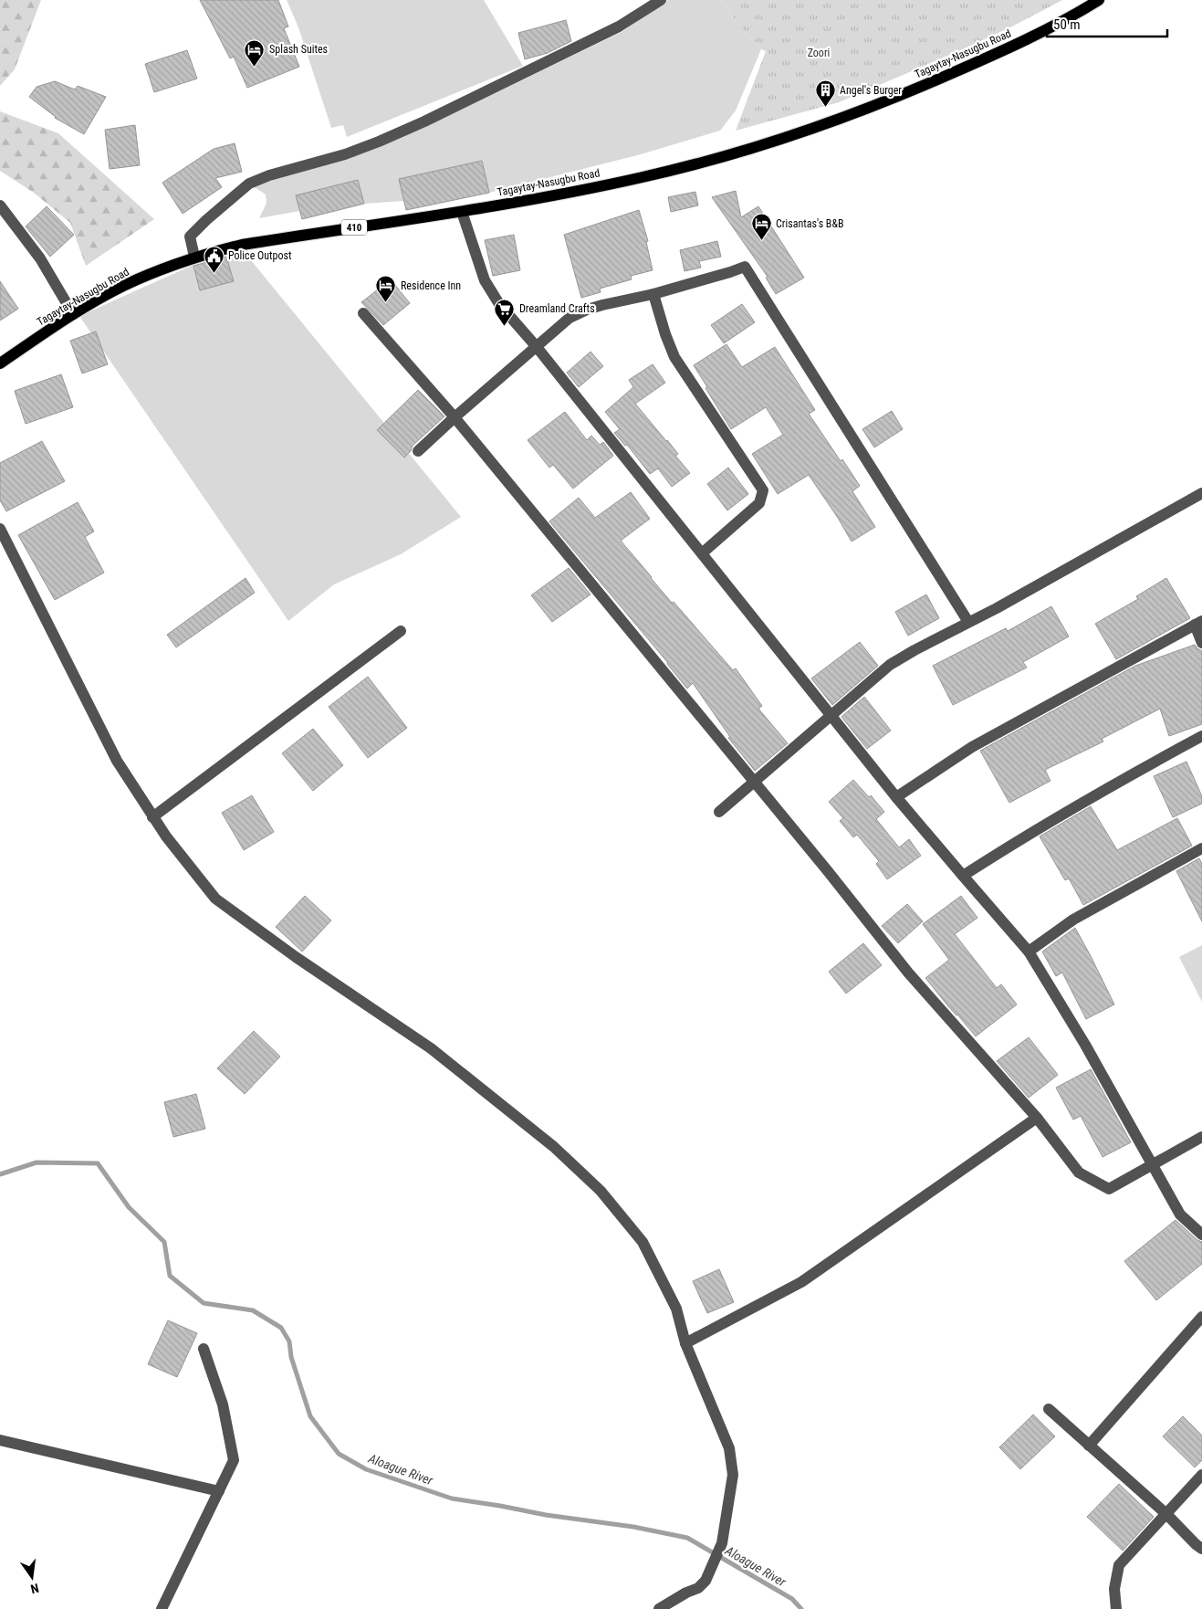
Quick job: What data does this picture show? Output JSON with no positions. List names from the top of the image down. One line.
{"streets":{"main road":["Tagaytay-Nasugbu Road","410"]},"water":["Aloague River"],"parks":["Zoori"],"places":{"hotel":["Splash Suites","Crisantas's B&B","Residence Inn"],"building":["Angel's Burger"],"public building":["Police Outpost"],"supermarket":["Dreamland Crafts"]},"scale_bar":"50 m","north":"bottom"}
